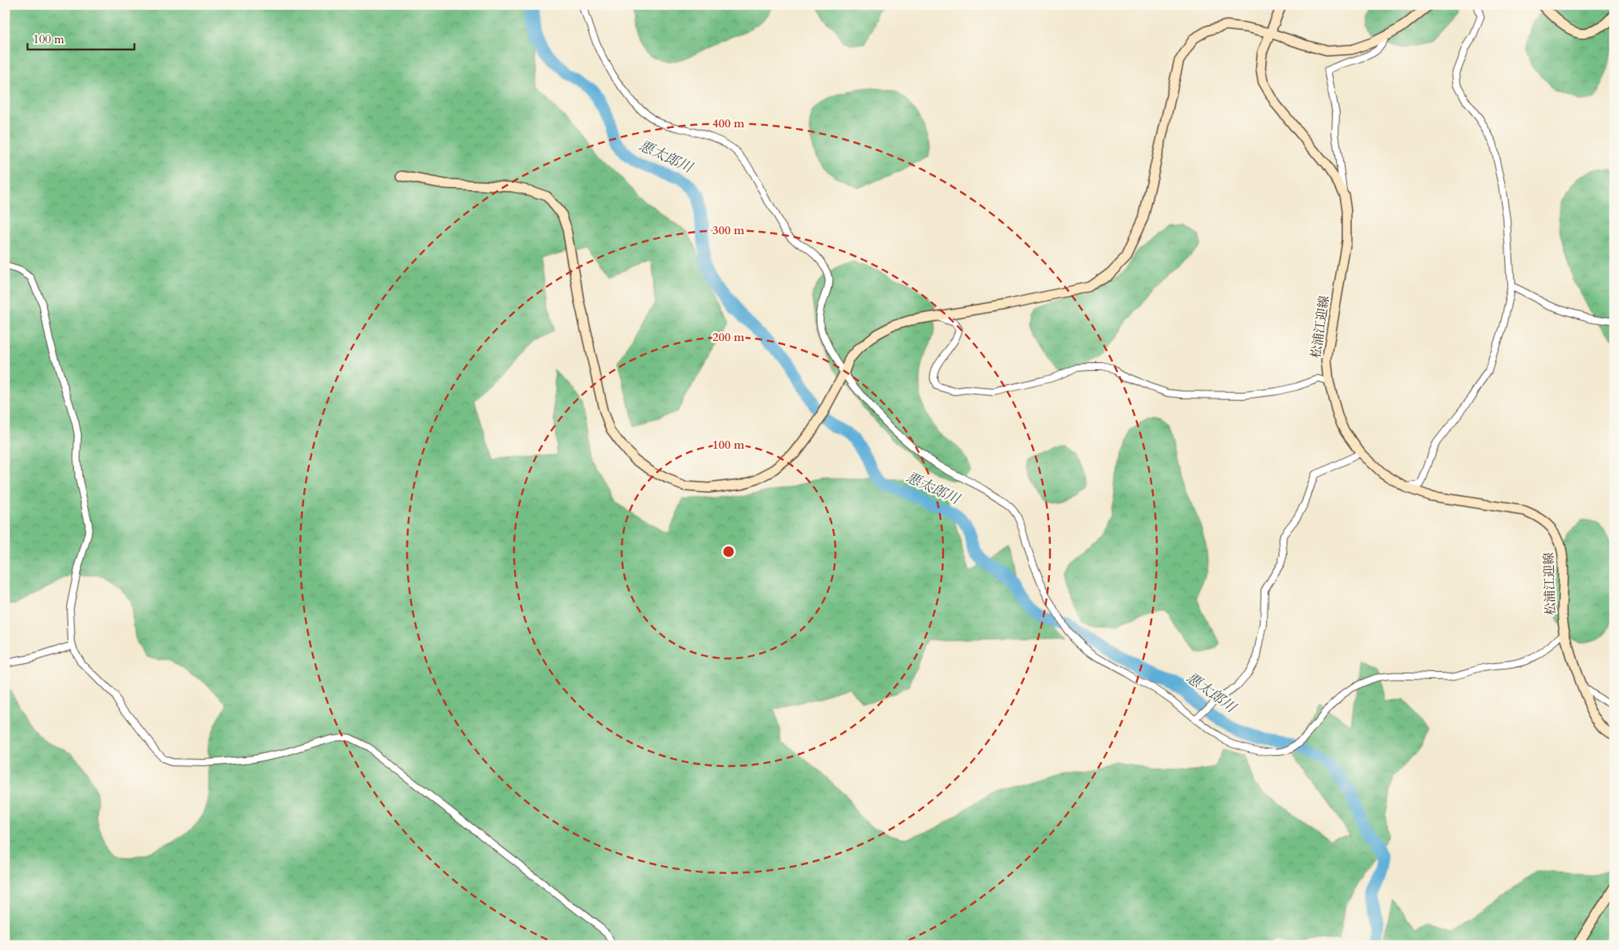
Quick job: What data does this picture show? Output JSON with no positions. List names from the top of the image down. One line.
{"streets":{"street":["松浦江迎線"]},"water":["悪太郎川"],"scale_bar":"100 m","rings":["400 m","300 m","200 m","100 m"]}
